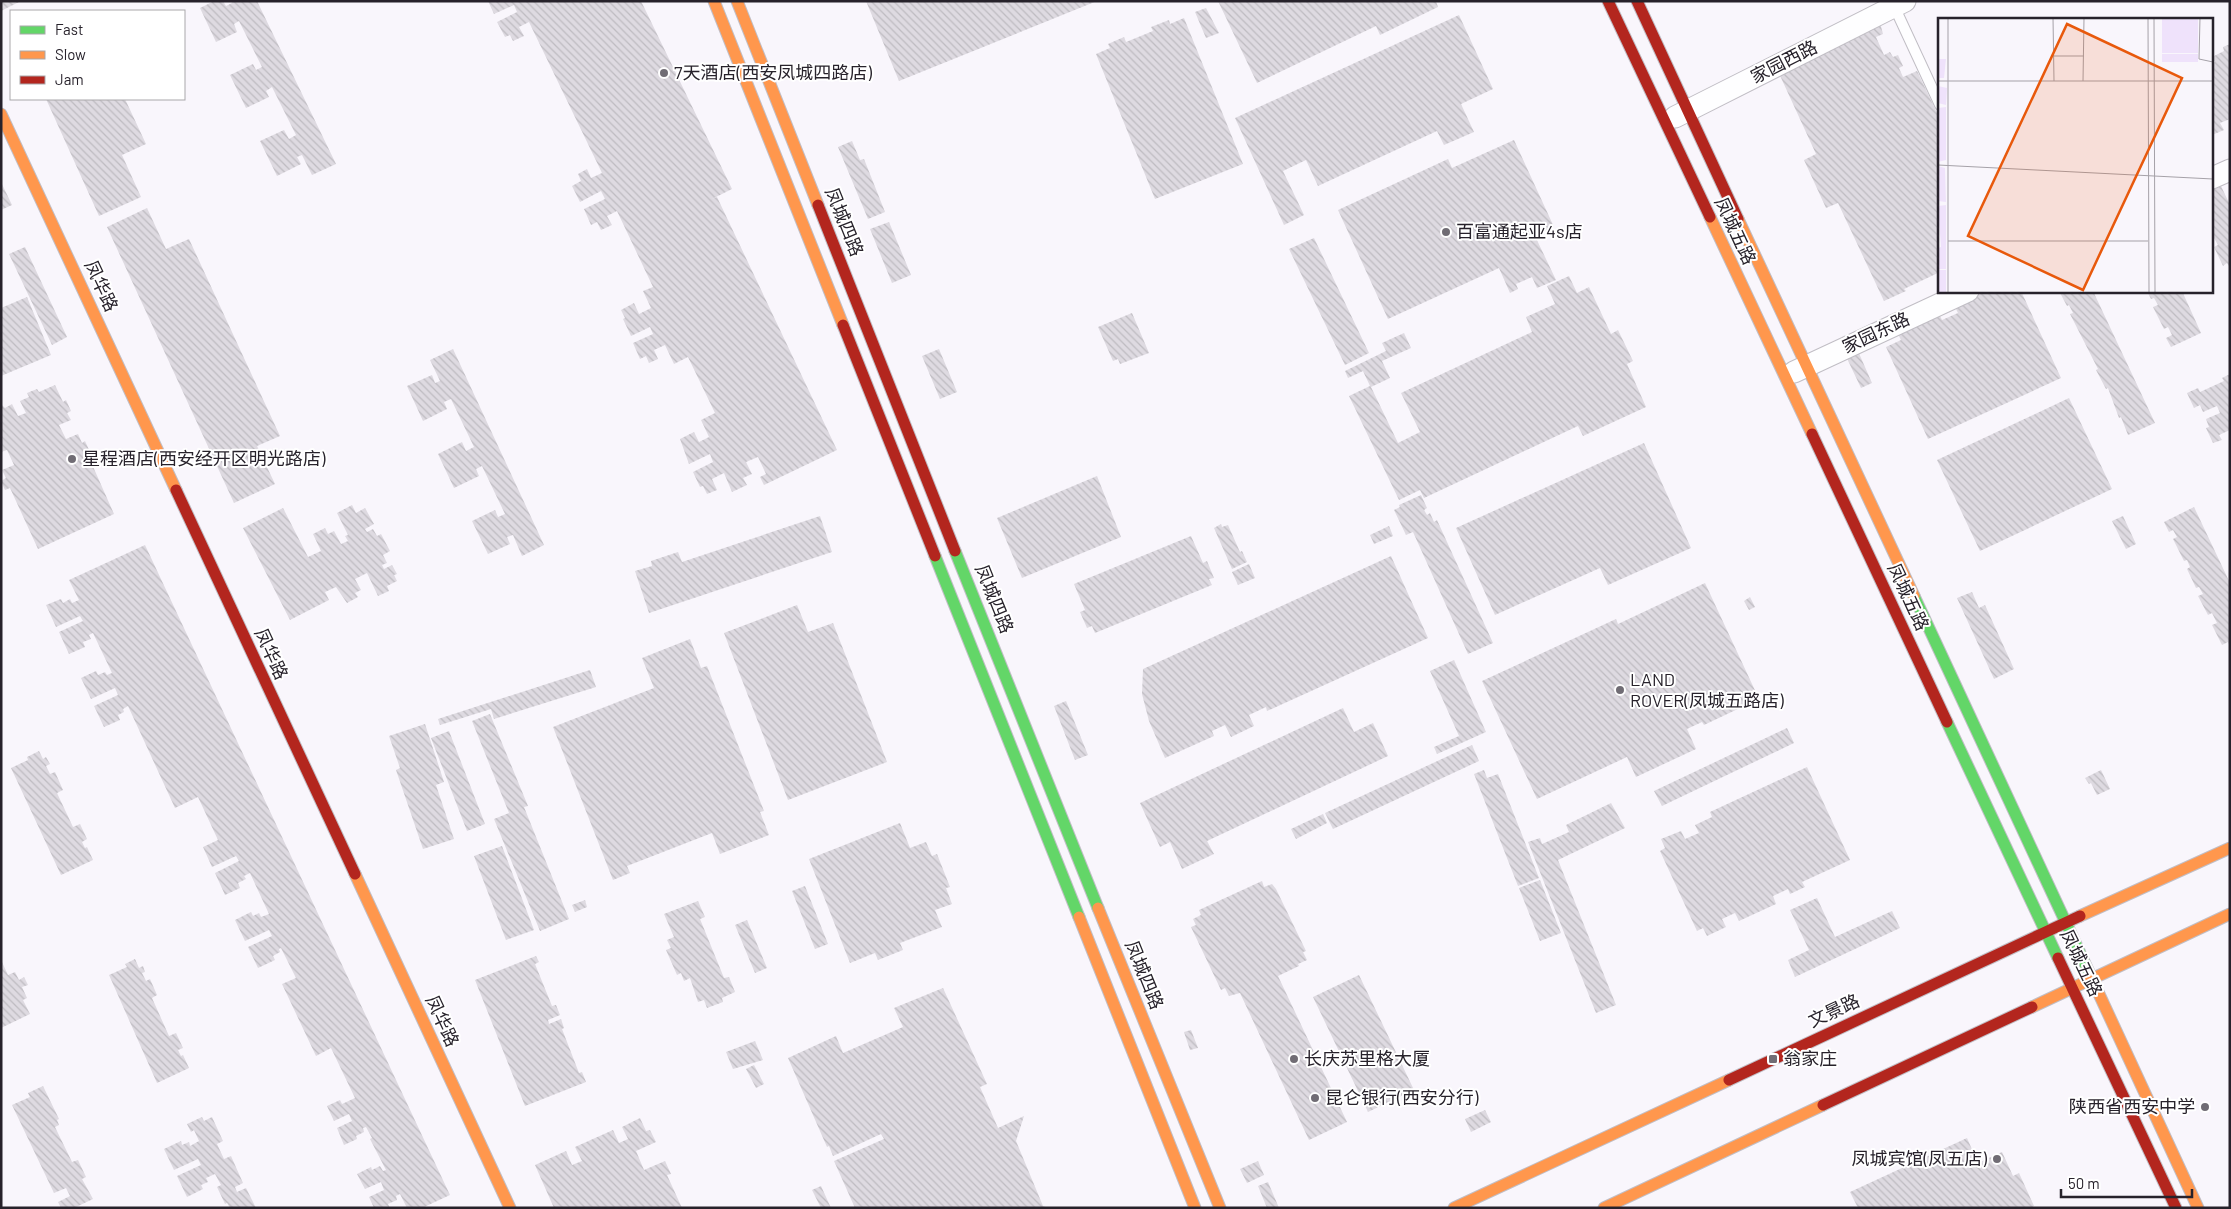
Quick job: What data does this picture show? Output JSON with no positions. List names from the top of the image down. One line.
{"streets":{"main road":["凤城四路","凤城五路","凤华路","文景路"],"street":["家园西路","家园东路"]},"crossings":[["家园西路","凤城五路"],["凤城五路","家园东路"],["凤城五路","文景路"]],"places":{"other":["7天酒店(西安凤城四路店)","百富通起亚4s店","星程酒店(西安经开区明光路店)","LAND ROVER(凤城五路店)","长庆苏里格大厦","昆仑银行(西安分行)","陕西省西安中学","凤城宾馆(凤五店)"],"transit":["翁家庄"]},"legend":["Fast","Slow","Jam"],"scale_bar":"50 m"}
